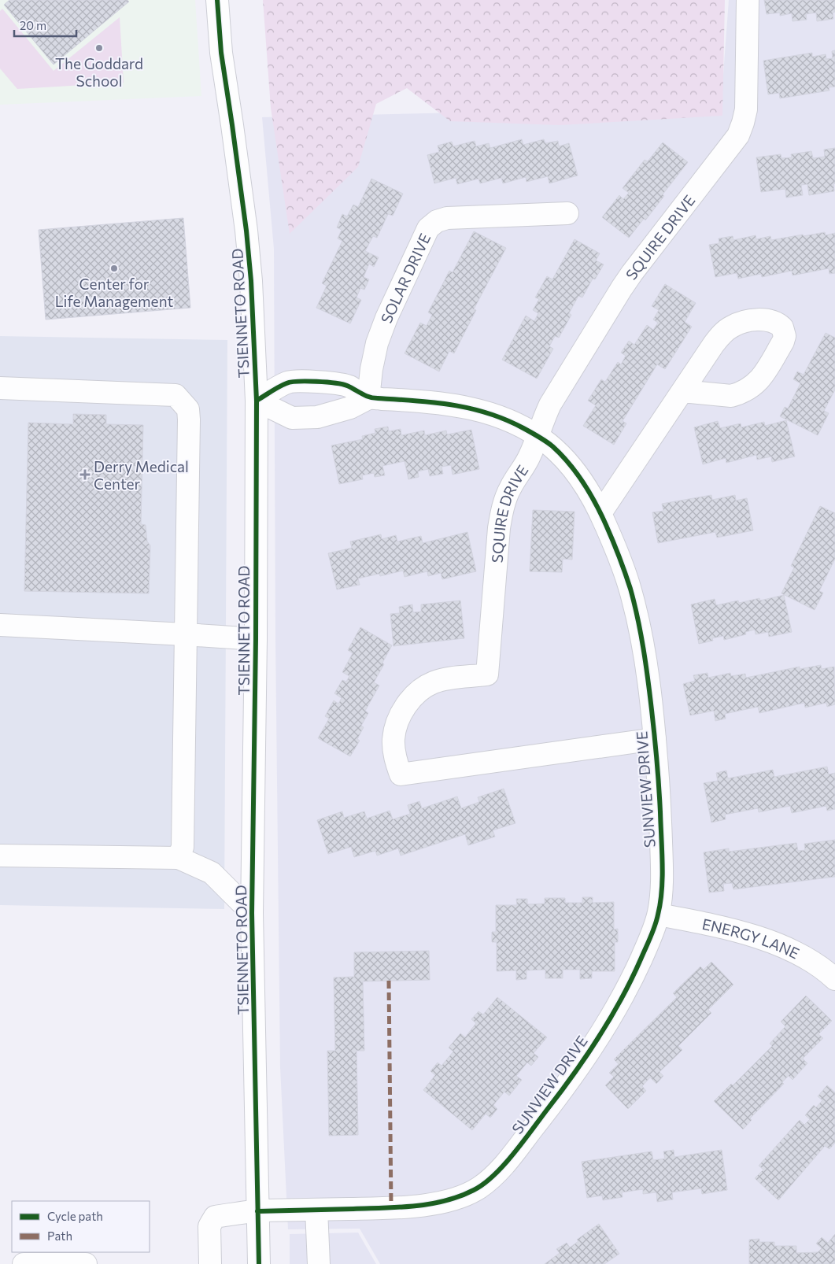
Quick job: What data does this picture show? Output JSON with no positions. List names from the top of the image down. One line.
{"streets":{"street":["SQUIRE DRIVE","SOLAR DRIVE","TSIENNETO ROAD","SUNVIEW DRIVE","ENERGY LANE"]},"crossings":[["SQUIRE DRIVE","SUNVIEW DRIVE"],["SOLAR DRIVE","SUNVIEW DRIVE"],["TSIENNETO ROAD","SUNVIEW DRIVE"],["SUNVIEW DRIVE","ENERGY LANE"]],"places":{"other":["The Goddard School","Center for Life Management"],"health":["Derry Medical Center"]},"legend":["Cycle path","Path"],"scale_bar":"20 m"}
